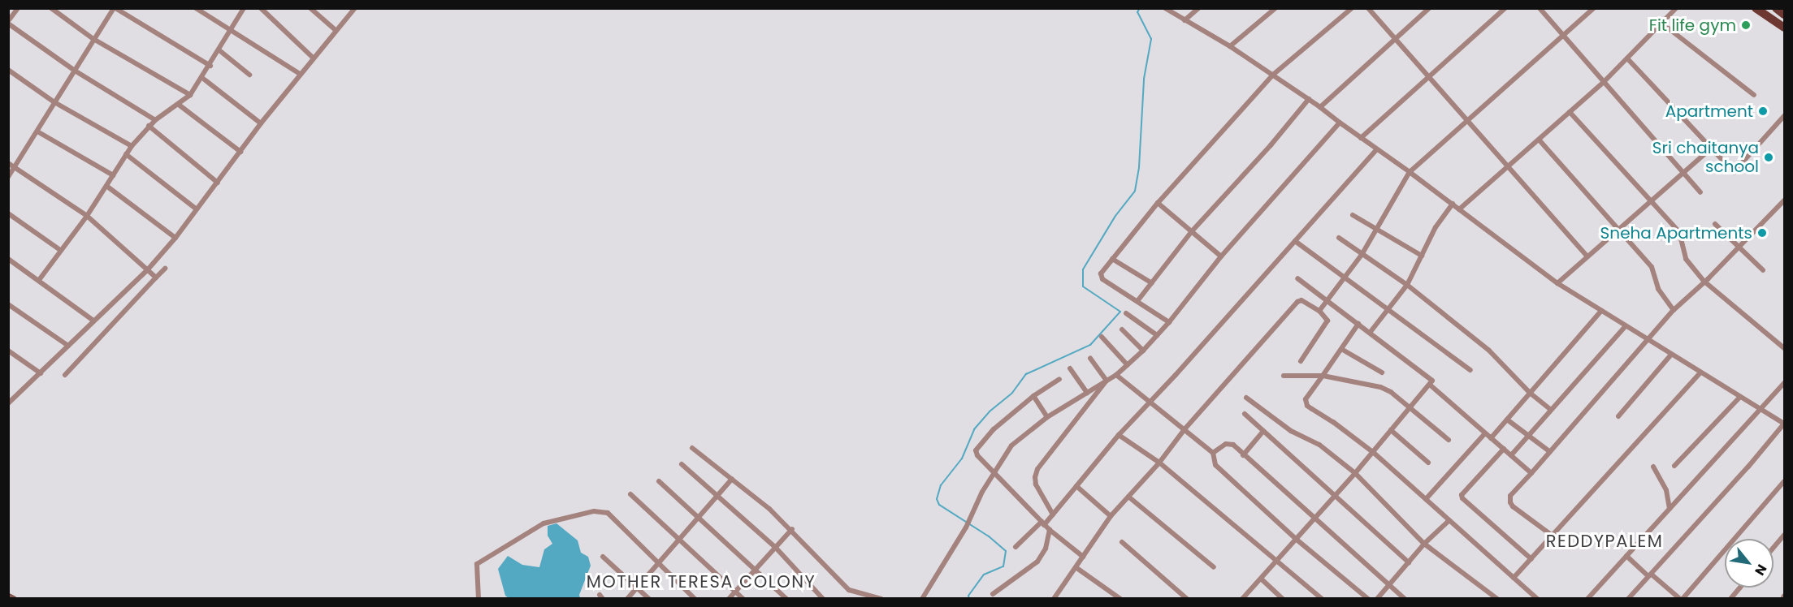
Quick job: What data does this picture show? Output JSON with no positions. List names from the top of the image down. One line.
{"districts":["REDDYPALEM","MOTHER TERESA COLONY"],"places":["Fit life gym","Apartment","Sri chaitanya school","Sneha Apartments"],"north":"bottom right"}
